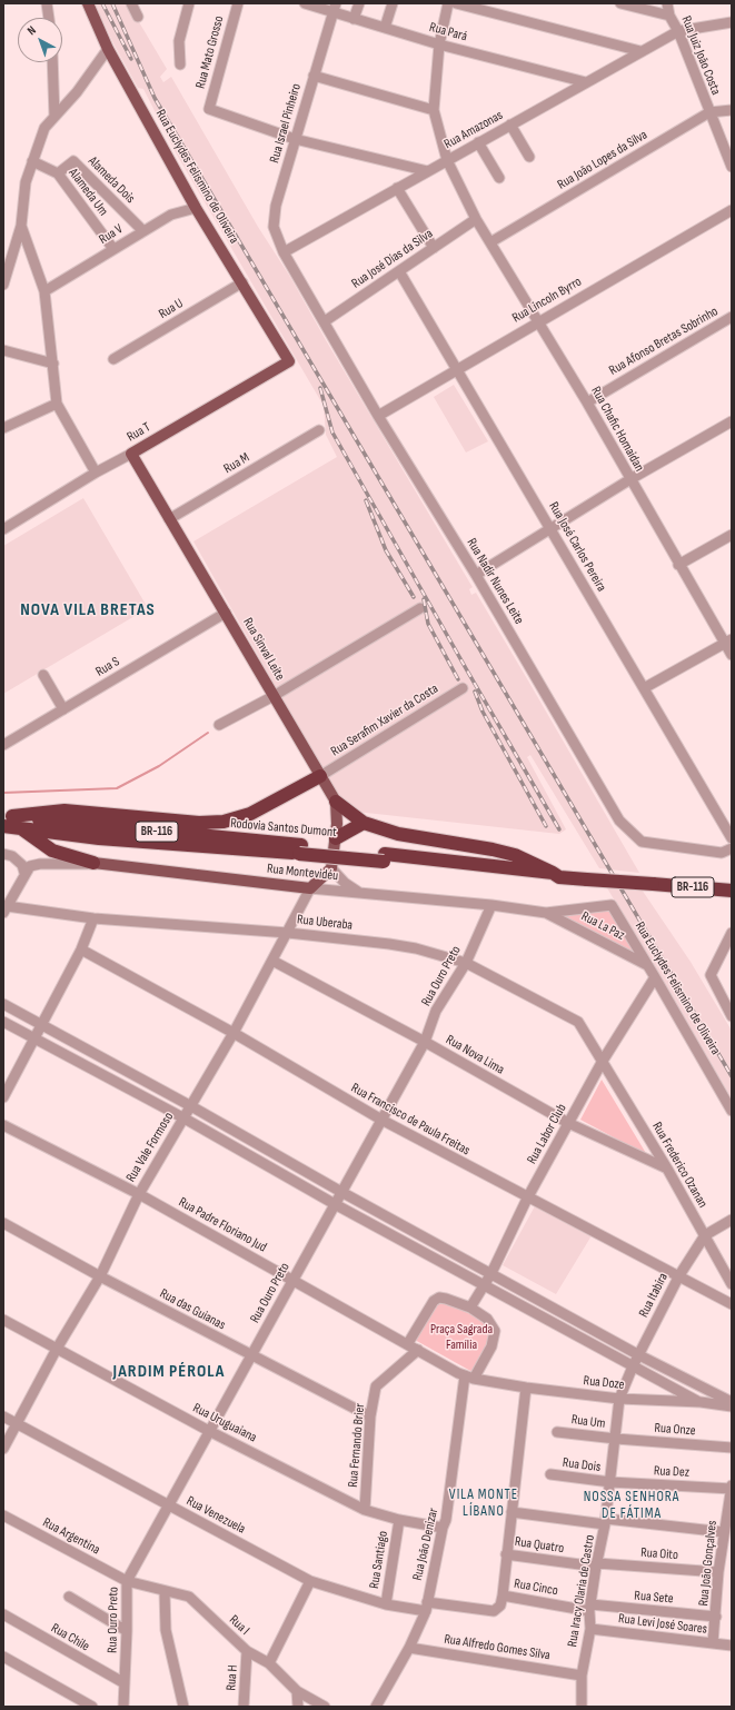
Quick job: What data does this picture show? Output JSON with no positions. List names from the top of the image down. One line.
{"streets":{"highway":["Rodovia Santos Dumont","BR-116"],"main road":["Rua Euclydes Felismino de Oliveira","Rua T","Rua Sinval Leite","Rua Montevidéu","Rua Vale Formoso"],"street":["Rua Pará","Rua Mato Grosso","Rua Juiz João Costa","Rua Israel Pinheiro","Rua Amazonas","Rua João Lopes da Silva","Alameda Dois","Alameda Um","Rua V","Rua José Dias da Silva","Rua Lincoln Byrro","Rua U","Rua Afonso Bretas Sobrinho","Rua Chafic Homaidan","Rua M","Rua José Carlos Pereira","Rua Nadir Nunes Leite","Rua S","Rua Serafim Xavier da Costa","Rua Uberaba","Rua La Paz","Rua Ouro Preto","Rua Nova Lima","Rua Francisco de Paula Freitas","Rua Labor Club","Rua Frederico Ozanan","Rua Padre Floriano Jud","Rua Itabira","Rua das Guianas","Rua Doze","Rua Um","Rua Uruguaiana","Rua Onze","Rua Fernando Brier","Rua Dois","Rua Dez","Rua Venezuela","Rua Argentina","Rua João Denizar","Rua Quatro","Rua Oito","Rua Santiago","Rua João Gonçalves","Rua Cinco","Rua Iracy Olaria de Castro","Rua Sete","Rua Levi José Soares","Rua I","Rua Chile","Rua Alfredo Gomes Silva","Rua H"]},"crossings":[["Rua Pará","Rua Israel Pinheiro"],["Rua Pará","Rua Amazonas"],["Rua Pará","Rua Chafic Homaidan"],["Rua Mato Grosso","Rua Israel Pinheiro"],["Rua Juiz João Costa","Rua Amazonas"],["Rua Juiz João Costa","Rua João Lopes da Silva"],["Rua Israel Pinheiro","Rua Amazonas"],["Rua Israel Pinheiro","Rua Nadir Nunes Leite"],["Rua Amazonas","Rua Chafic Homaidan"],["Rua Amazonas","Rua Nadir Nunes Leite"],["Rua João Lopes da Silva","Rua Chafic Homaidan"],["Rua Euclydes Felismino de Oliveira","Rua V"],["Rua Euclydes Felismino de Oliveira","Rua U"],["Rua Euclydes Felismino de Oliveira","Rua T"],["Rua Euclydes Felismino de Oliveira","Rua Montevidéu"],["Rua Euclydes Felismino de Oliveira","Rua La Paz"],["Rua Euclydes Felismino de Oliveira","Rua Labor Club"],["Alameda Dois","Alameda Um"],["Alameda Dois","Rua V"],["Alameda Um","Rua V"],["Rua José Dias da Silva","Rua Chafic Homaidan"],["Rua José Dias da Silva","Rua José Carlos Pereira"],["Rua José Dias da Silva","Rua Nadir Nunes Leite"],["Rua Lincoln Byrro","Rua Chafic Homaidan"],["Rua Lincoln Byrro","Rua José Carlos Pereira"],["Rua Lincoln Byrro","Rua Nadir Nunes Leite"],["Rua Afonso Bretas Sobrinho","Rua Chafic Homaidan"],["Rua T","Rua Sinval Leite"],["Rua M","Rua Sinval Leite"],["Rua Sinval Leite","Rua S"],["Rua Sinval Leite","Rua Serafim Xavier da Costa"],["Rua Montevidéu","Rua La Paz"],["Rua Montevidéu","Rua Ouro Preto"],["Rua Montevidéu","Rua Vale Formoso"],["Rua Uberaba","Rua Ouro Preto"],["Rua Uberaba","Rua Labor Club"],["Rua Uberaba","Rua Vale Formoso"],["Rua Uberaba","Rua Frederico Ozanan"],["Rua Ouro Preto","Rua Nova Lima"],["Rua Ouro Preto","Rua Francisco de Paula Freitas"],["Rua Ouro Preto","Rua Padre Floriano Jud"],["Rua Ouro Preto","Rua das Guianas"],["Rua Ouro Preto","Rua Uruguaiana"],["Rua Ouro Preto","Rua Venezuela"],["Rua Ouro Preto","Rua Argentina"],["Rua Ouro Preto","Rua I"],["Rua Ouro Preto","Rua Chile"],["Rua Nova Lima","Rua Labor Club"],["Rua Nova Lima","Rua Vale Formoso"],["Rua Nova Lima","Rua Frederico Ozanan"],["Rua Francisco de Paula Freitas","Rua Labor Club"],["Rua Francisco de Paula Freitas","Rua Vale Formoso"],["Rua Francisco de Paula Freitas","Rua Itabira"],["Rua Labor Club","Rua Frederico Ozanan"],["Rua Labor Club","Rua Padre Floriano Jud"],["Rua Labor Club","Rua Doze"],["Rua Labor Club","Rua Fernando Brier"],["Rua Labor Club","Rua João Denizar"],["Rua Vale Formoso","Rua Padre Floriano Jud"],["Rua Vale Formoso","Rua das Guianas"],["Rua Vale Formoso","Rua Uruguaiana"],["Rua Vale Formoso","Rua Venezuela"],["Rua Frederico Ozanan","Rua Itabira"],["Rua Padre Floriano Jud","Rua Doze"],["Rua Padre Floriano Jud","Rua Fernando Brier"],["Rua Padre Floriano Jud","Rua João Denizar"],["Rua Itabira","Rua Doze"],["Rua Itabira","Rua Iracy Olaria de Castro"],["Rua das Guianas","Rua Fernando Brier"],["Rua Doze","Rua Fernando Brier"],["Rua Doze","Rua João Denizar"],["Rua Doze","Rua Iracy Olaria de Castro"],["Rua Um","Rua Onze"],["Rua Um","Rua Iracy Olaria de Castro"],["Rua Uruguaiana","Rua Fernando Brier"],["Rua Uruguaiana","Rua João Denizar"],["Rua Uruguaiana","Rua Santiago"],["Rua Onze","Rua Iracy Olaria de Castro"],["Rua Fernando Brier","Rua João Denizar"],["Rua Dois","Rua Dez"],["Rua Dois","Rua Iracy Olaria de Castro"],["Rua Dez","Rua João Gonçalves"],["Rua Dez","Rua Iracy Olaria de Castro"],["Rua Venezuela","Rua João Denizar"],["Rua Venezuela","Rua Santiago"],["Rua Venezuela","Rua Cinco"],["Rua Argentina","Rua I"],["Rua João Denizar","Rua Alfredo Gomes Silva"],["Rua Quatro","Rua Oito"],["Rua Quatro","Rua Iracy Olaria de Castro"],["Rua Oito","Rua João Gonçalves"],["Rua Oito","Rua Iracy Olaria de Castro"],["Rua João Gonçalves","Rua Sete"],["Rua João Gonçalves","Rua Levi José Soares"],["Rua Cinco","Rua Iracy Olaria de Castro"],["Rua Cinco","Rua Sete"],["Rua Iracy Olaria de Castro","Rua Sete"],["Rua Iracy Olaria de Castro","Rua Levi José Soares"],["Rua Iracy Olaria de Castro","Rua Alfredo Gomes Silva"],["Rua I","Rua H"]],"districts":["NOVA VILA BRETAS","JARDIM PÉROLA","VILA MONTE LÍBANO","NOSSA SENHORA DE FÁTIMA"],"parks":["Praça Sagrada Família"],"north":"top left"}
